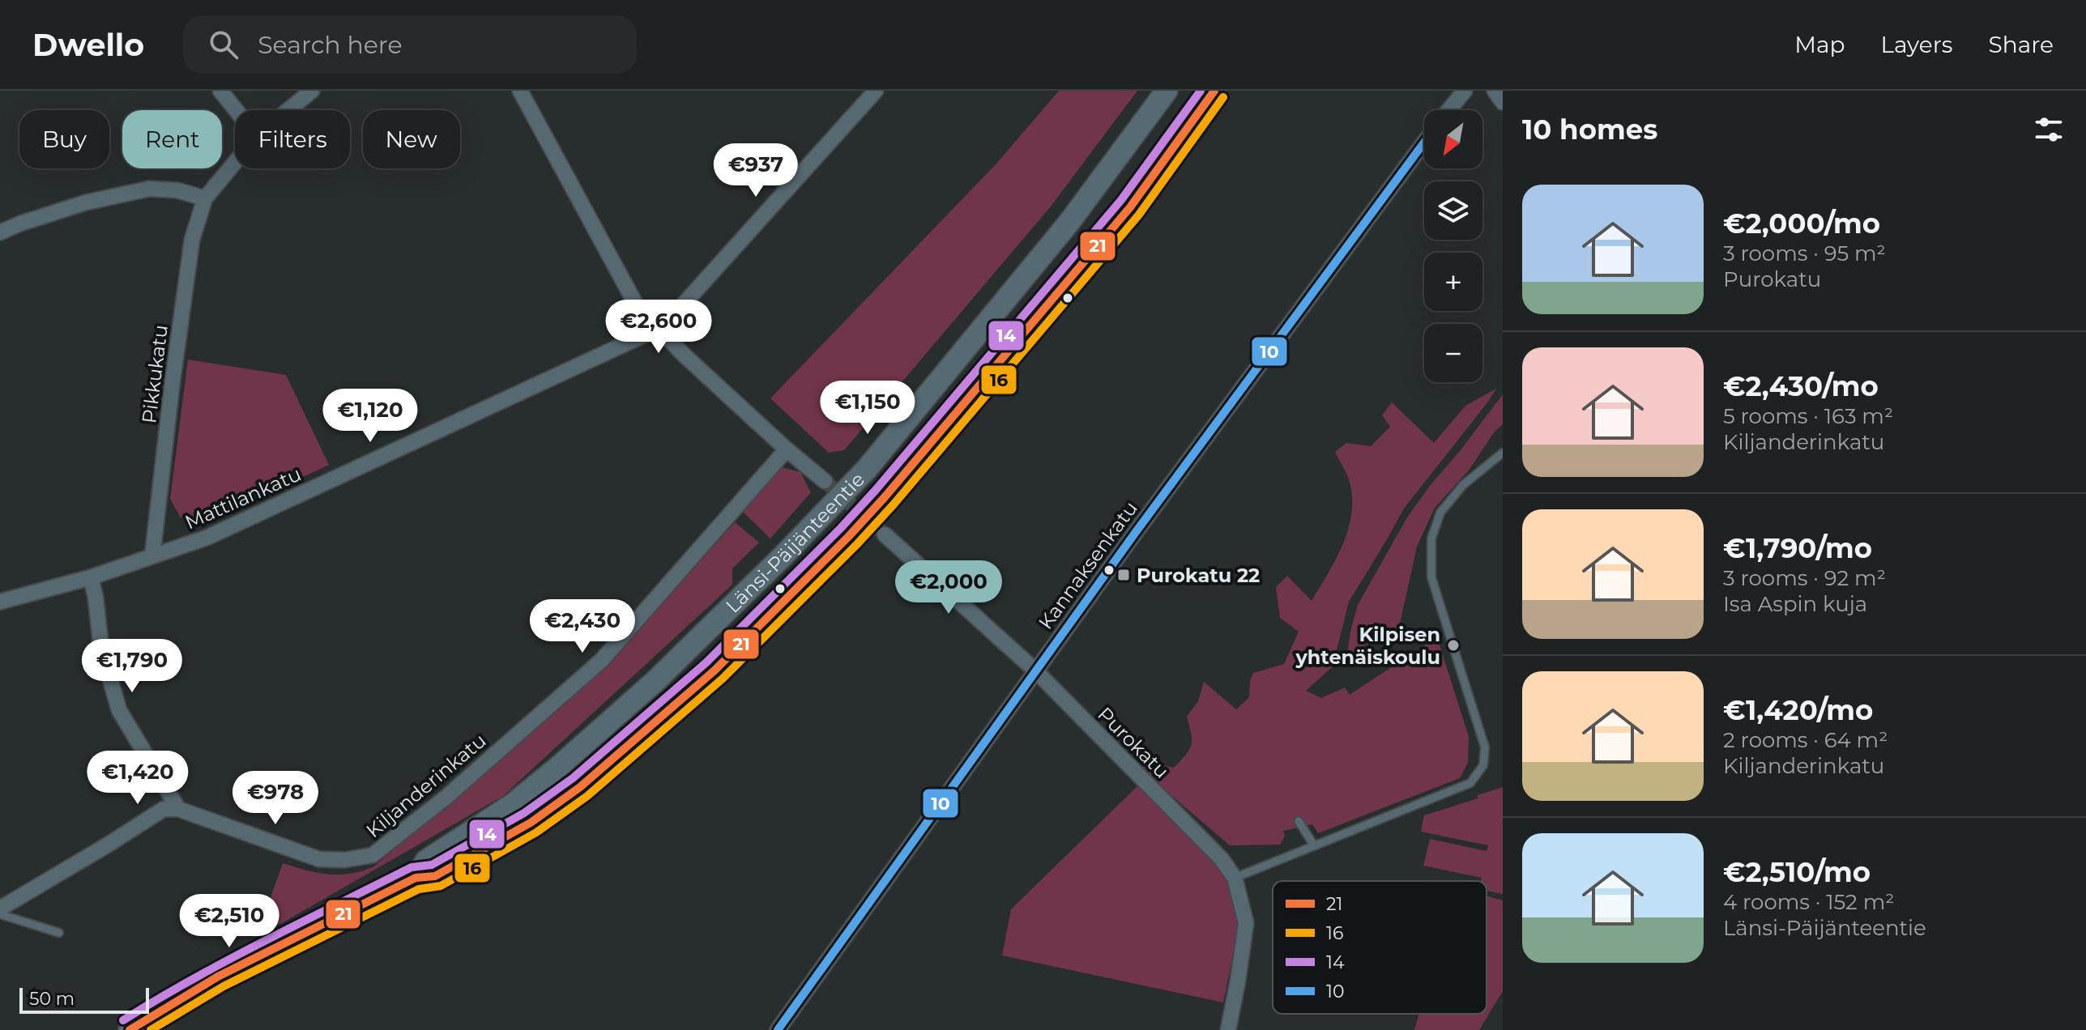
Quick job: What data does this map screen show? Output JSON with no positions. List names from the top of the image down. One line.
{"streets":{"main road":["Länsi-Päijänteentie"],"street":["Pikkukatu","Mattilankatu","Kannaksenkatu","Purokatu","Kiljanderinkatu"]},"crossings":[["Pikkukatu","Mattilankatu"],["Kannaksenkatu","Purokatu"]],"places":{"transit":["Purokatu 22"],"other":["Kilpisen yhtenäiskoulu"]},"lines":["transit line 21","transit line 14","transit line 16","transit line 10"],"legend":["21","16","14","10"],"scale_bar":"50 m","north":"bottom left","page":{"header":"Dwello","search":"Search here","nav":["Map","Layers","Share"],"heading":"10 homes","map_buttons":["+","−"],"chip":["Buy","Rent","Filters","New"],"price":["€937","€2,600","€1,150","€1,120","€2,000","€2,430","€1,790","€1,420","€978","€2,510"],"list":[{"name":"€2,000/mo","note":"3 rooms · 95 m² · Purokatu"},{"name":"€2,430/mo","note":"5 rooms · 163 m² · Kiljanderinkatu"},{"name":"€1,790/mo","note":"3 rooms · 92 m² · Isa Aspin kuja"},{"name":"€1,420/mo","note":"2 rooms · 64 m² · Kiljanderinkatu"},{"name":"€2,510/mo","note":"4 rooms · 152 m² · Länsi-Päijänteentie"}],"scale":"50 m"}}
